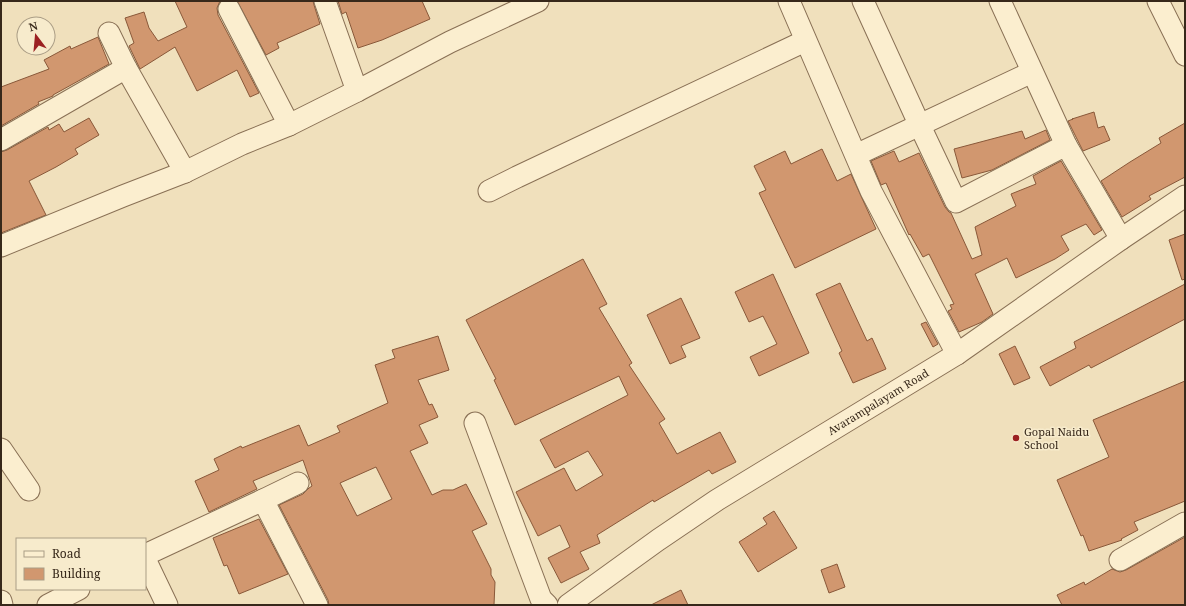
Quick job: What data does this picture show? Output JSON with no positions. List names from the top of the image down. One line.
{"streets":{"street":["Avarampalayam Road"]},"places":["Gopal Naidu School"],"legend":["Road","Building"],"north":"top"}
